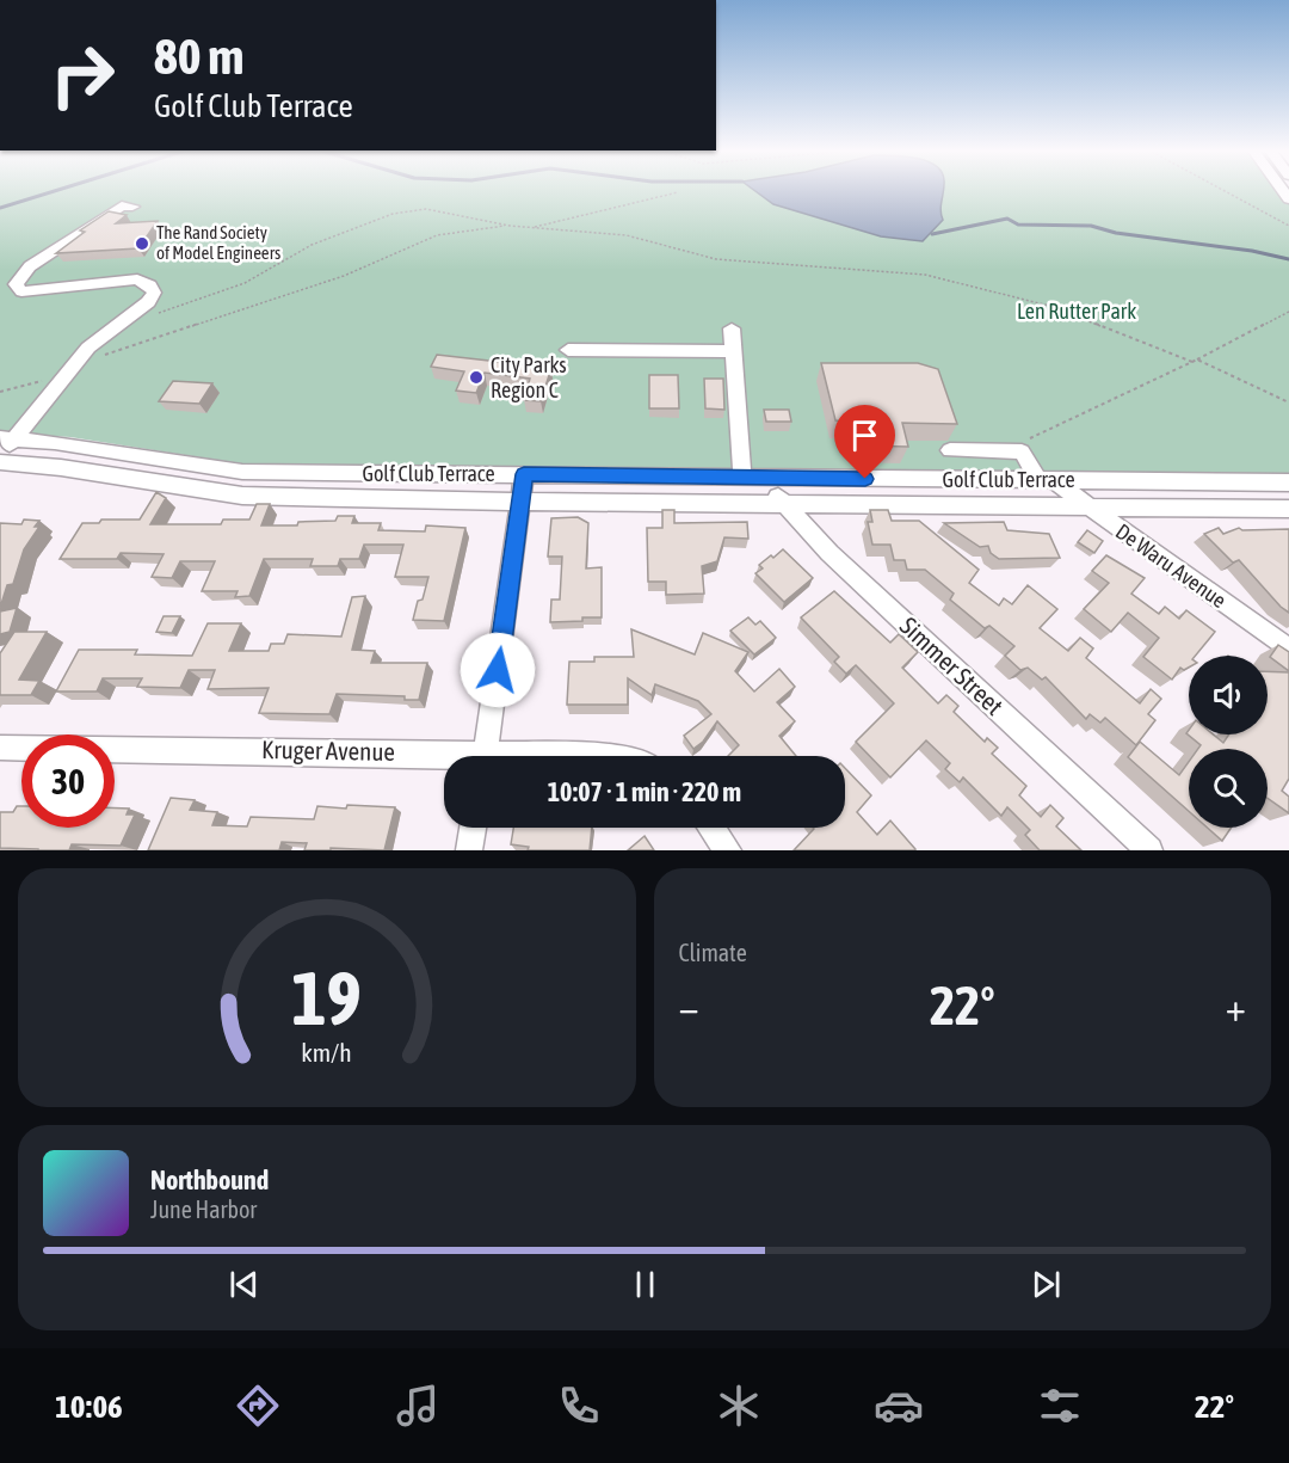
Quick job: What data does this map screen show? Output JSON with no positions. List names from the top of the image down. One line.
{"streets":{"street":["Golf Club Terrace","De Waru Avenue","Simmer Street","Kruger Avenue"]},"crossings":[["Golf Club Terrace","De Waru Avenue"],["Golf Club Terrace","Simmer Street"]],"parks":["Len Rutter Park"],"places":["The Rand Society of Model Engineers","City Parks Region C"],"page":{"turn":["80 m","Golf Club Terrace"],"limit":"30","trip":"10:07 · 1 min · 220 m","tile":"Climate","heat":["−","22°","+"],"song":["Northbound","June Harbor"],"tabs":["10:06","22°"],"gauge":["19","km/h"]}}
